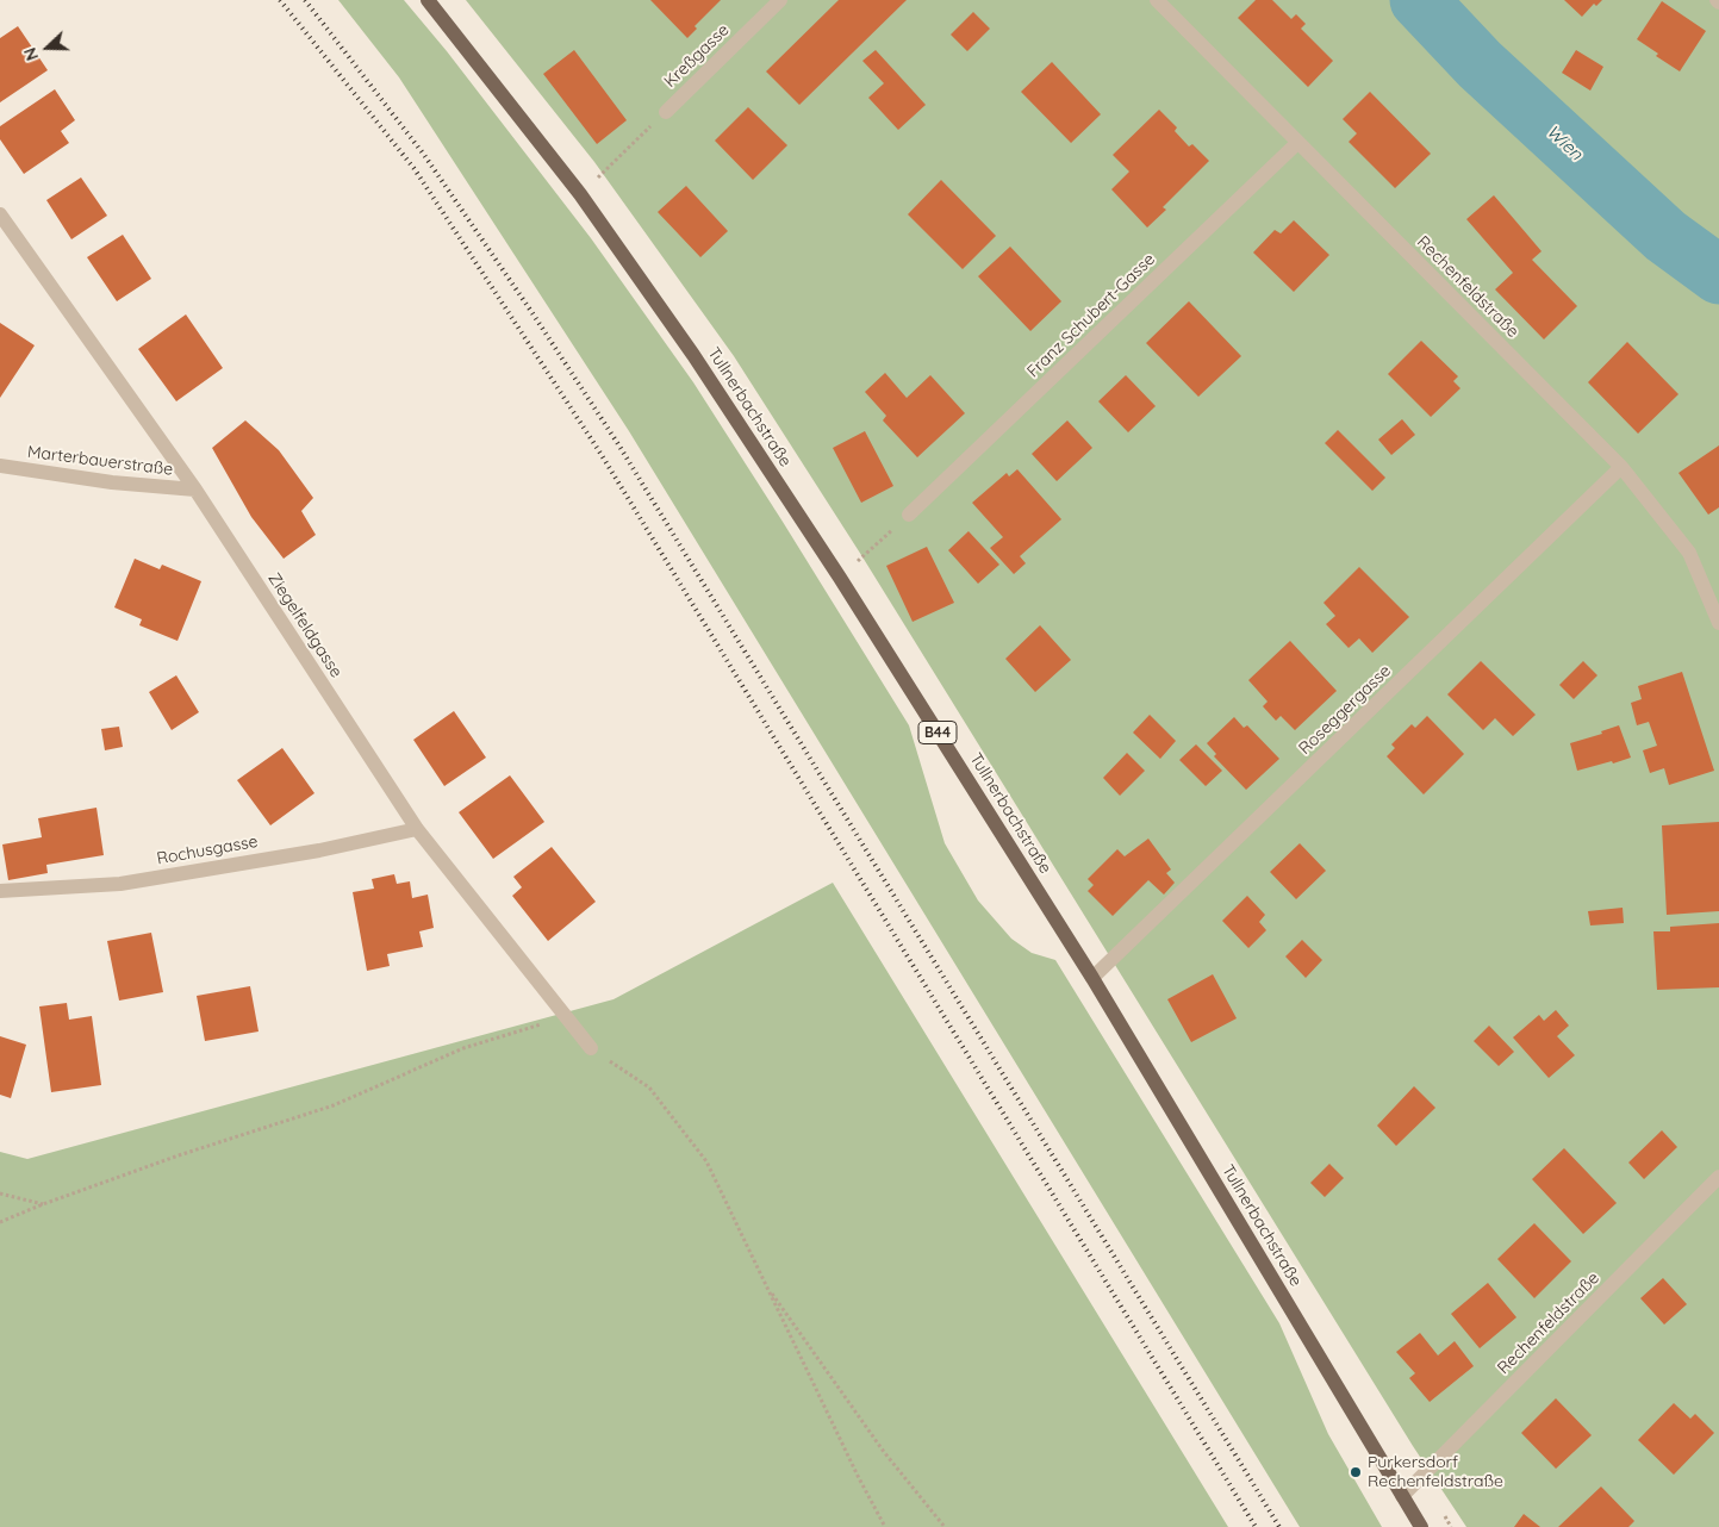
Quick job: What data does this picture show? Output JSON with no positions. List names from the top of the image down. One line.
{"streets":{"main road":["Tullnerbachstraße","B44"],"street":["Kreßgasse","Rechenfeldstraße","Franz Schubert-Gasse","Marterbauerstraße","Ziegelfeldgasse","Roseggergasse","Rochusgasse"]},"crossings":[["Rechenfeldstraße","Franz Schubert-Gasse"],["Rechenfeldstraße","Tullnerbachstraße"],["Rechenfeldstraße","Roseggergasse"],["Tullnerbachstraße","Roseggergasse"],["Marterbauerstraße","Ziegelfeldgasse"],["Ziegelfeldgasse","Rochusgasse"]],"water":["Wien"],"places":["Purkersdorf Rechenfeldstraße"],"north":"left"}
